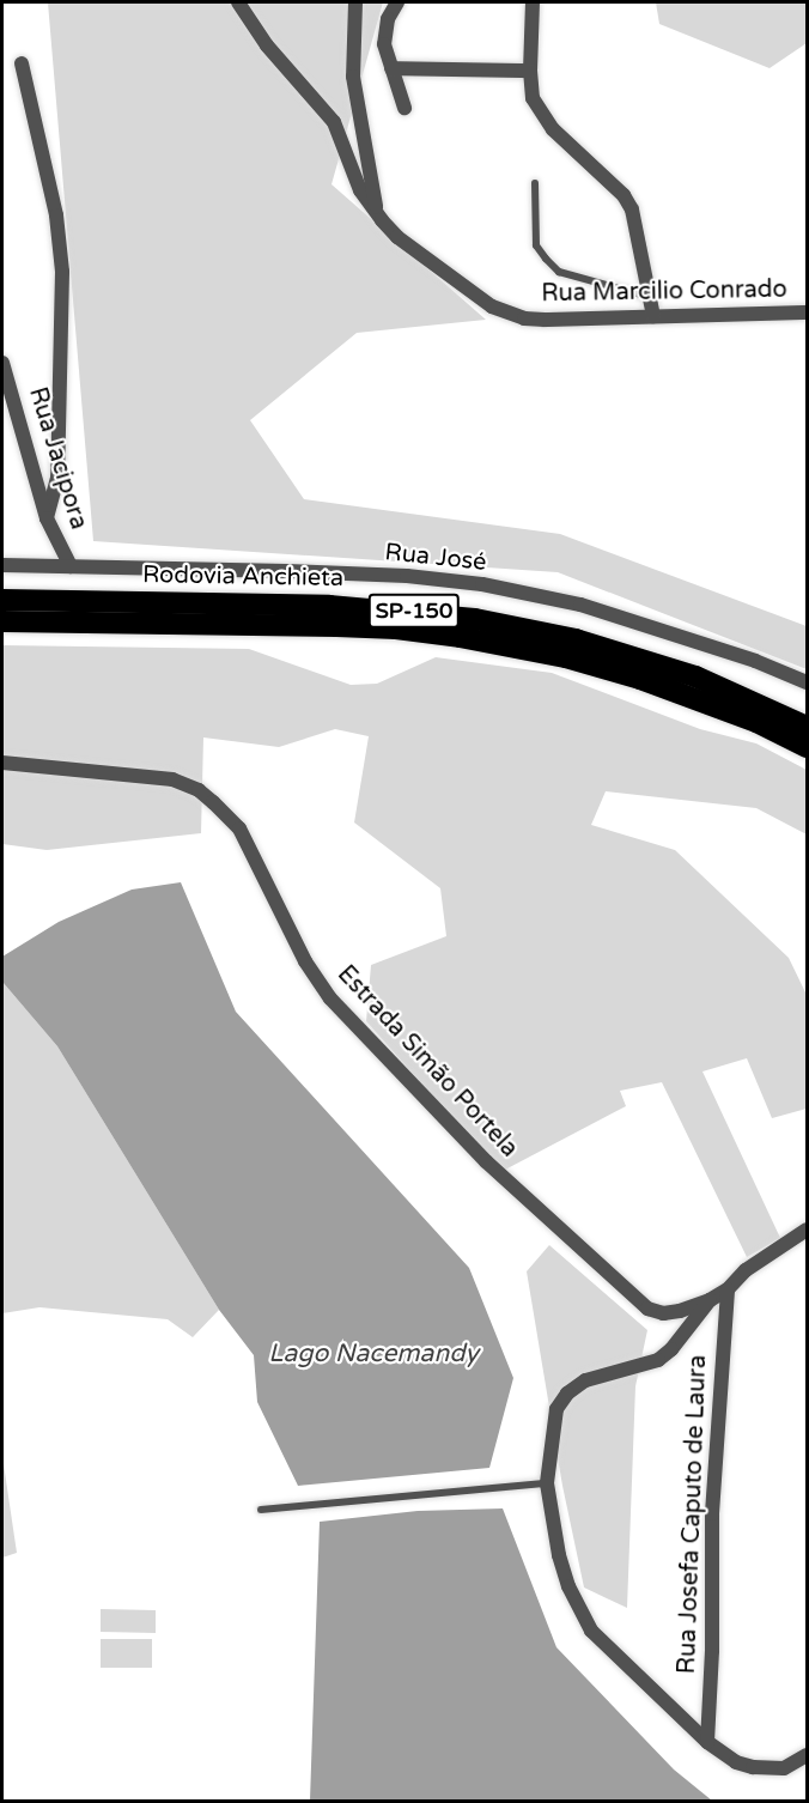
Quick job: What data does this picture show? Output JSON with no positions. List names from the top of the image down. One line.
{"streets":{"highway":["Rodovia Anchieta","SP-150"],"street":["Rua Marcilio Conrado","Rua Jacipora","Rua José","Estrada Simão Portela","Rua Josefa Caputo de Laura"]},"crossings":[["Rua Jacipora","Rua José"],["Estrada Simão Portela","Rua Josefa Caputo de Laura"]],"water":["Lago Nacemandy"]}
